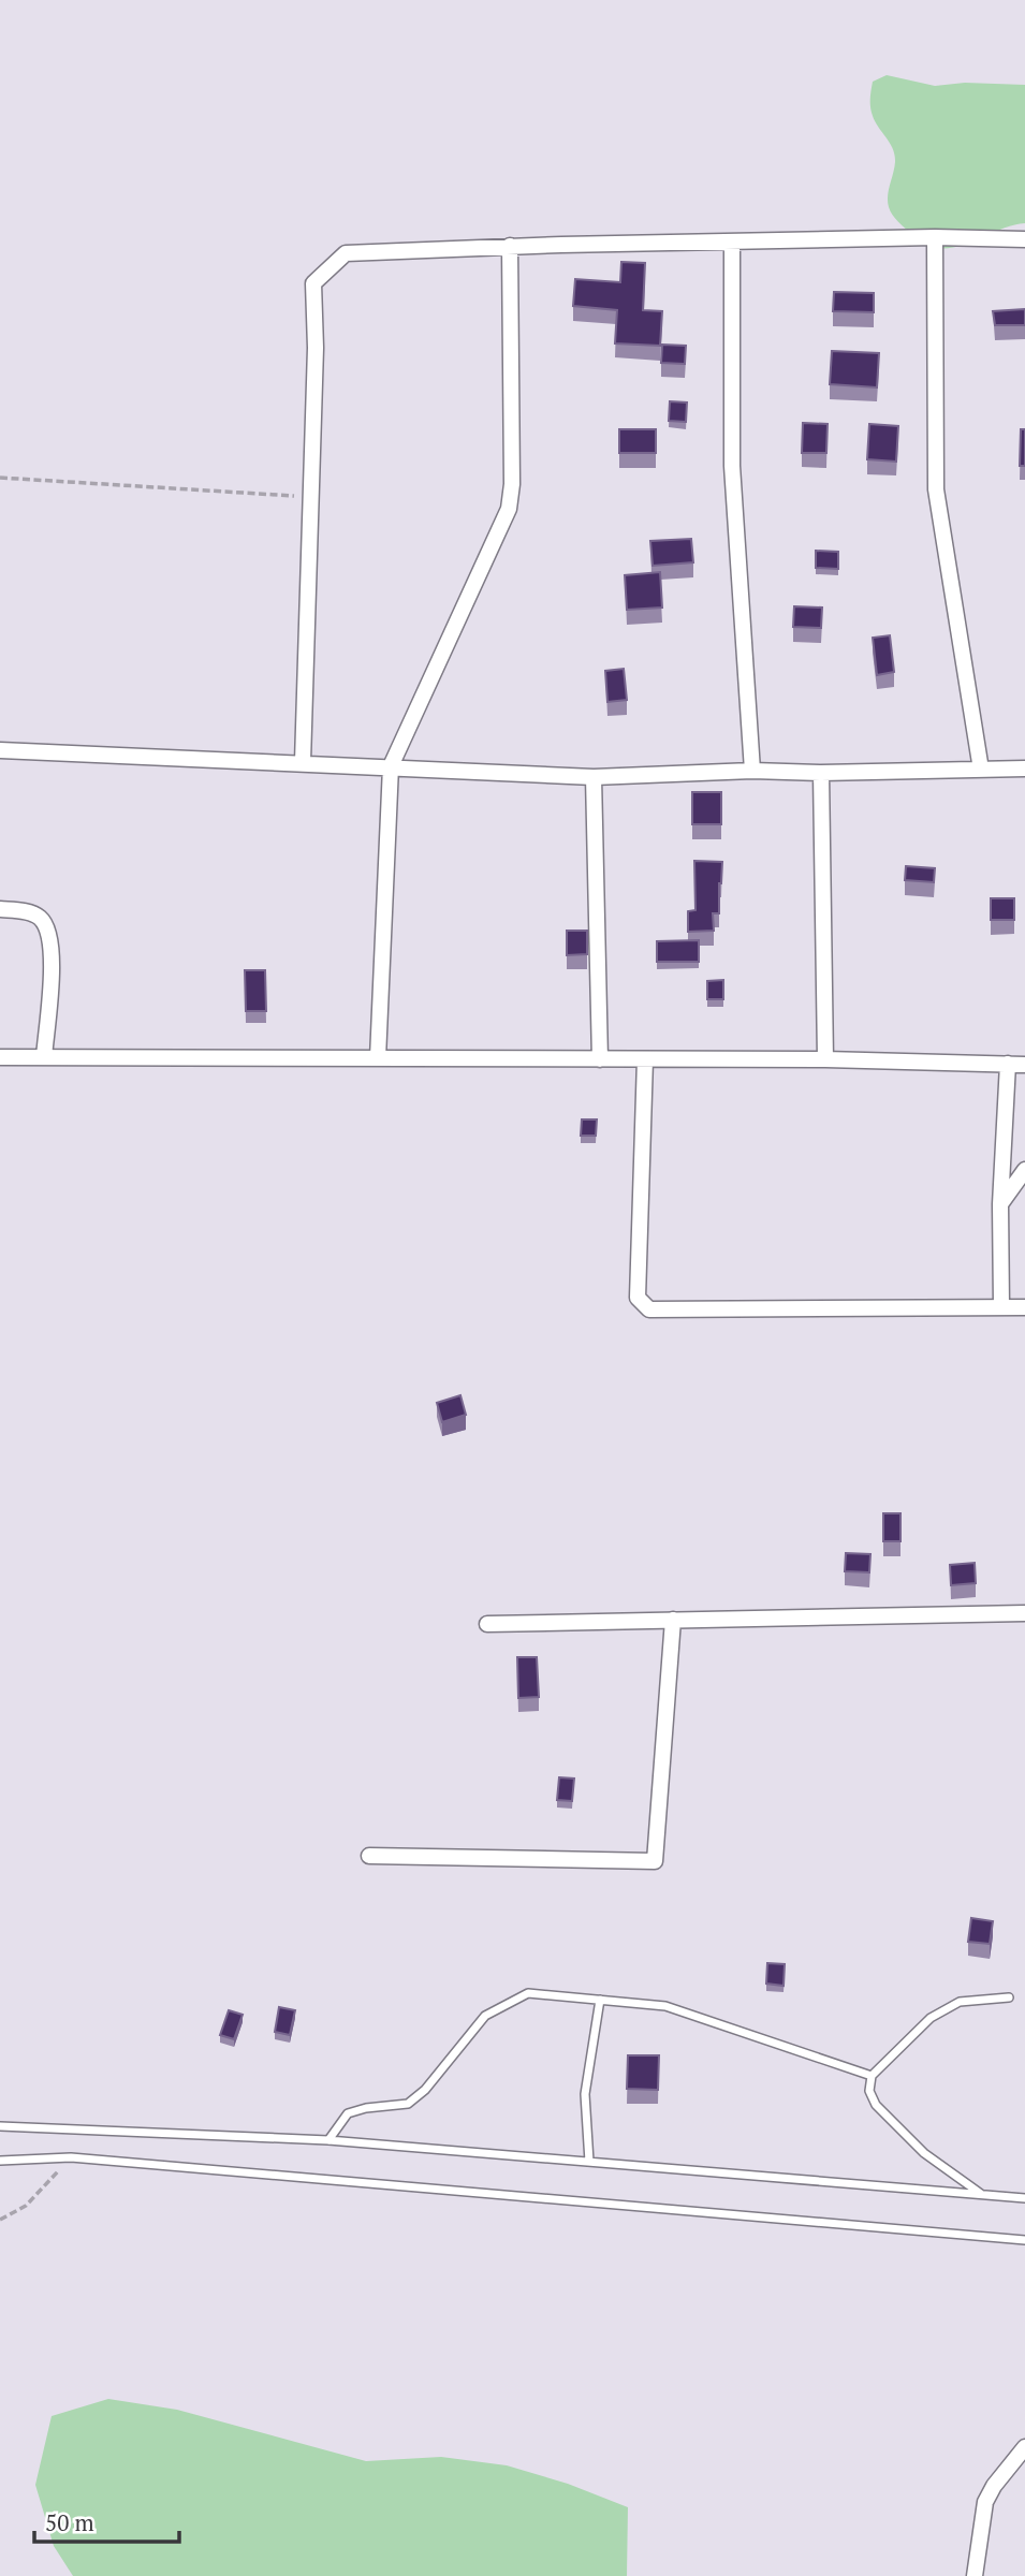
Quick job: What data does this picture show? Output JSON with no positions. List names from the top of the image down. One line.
{"scale_bar":"50 m"}
